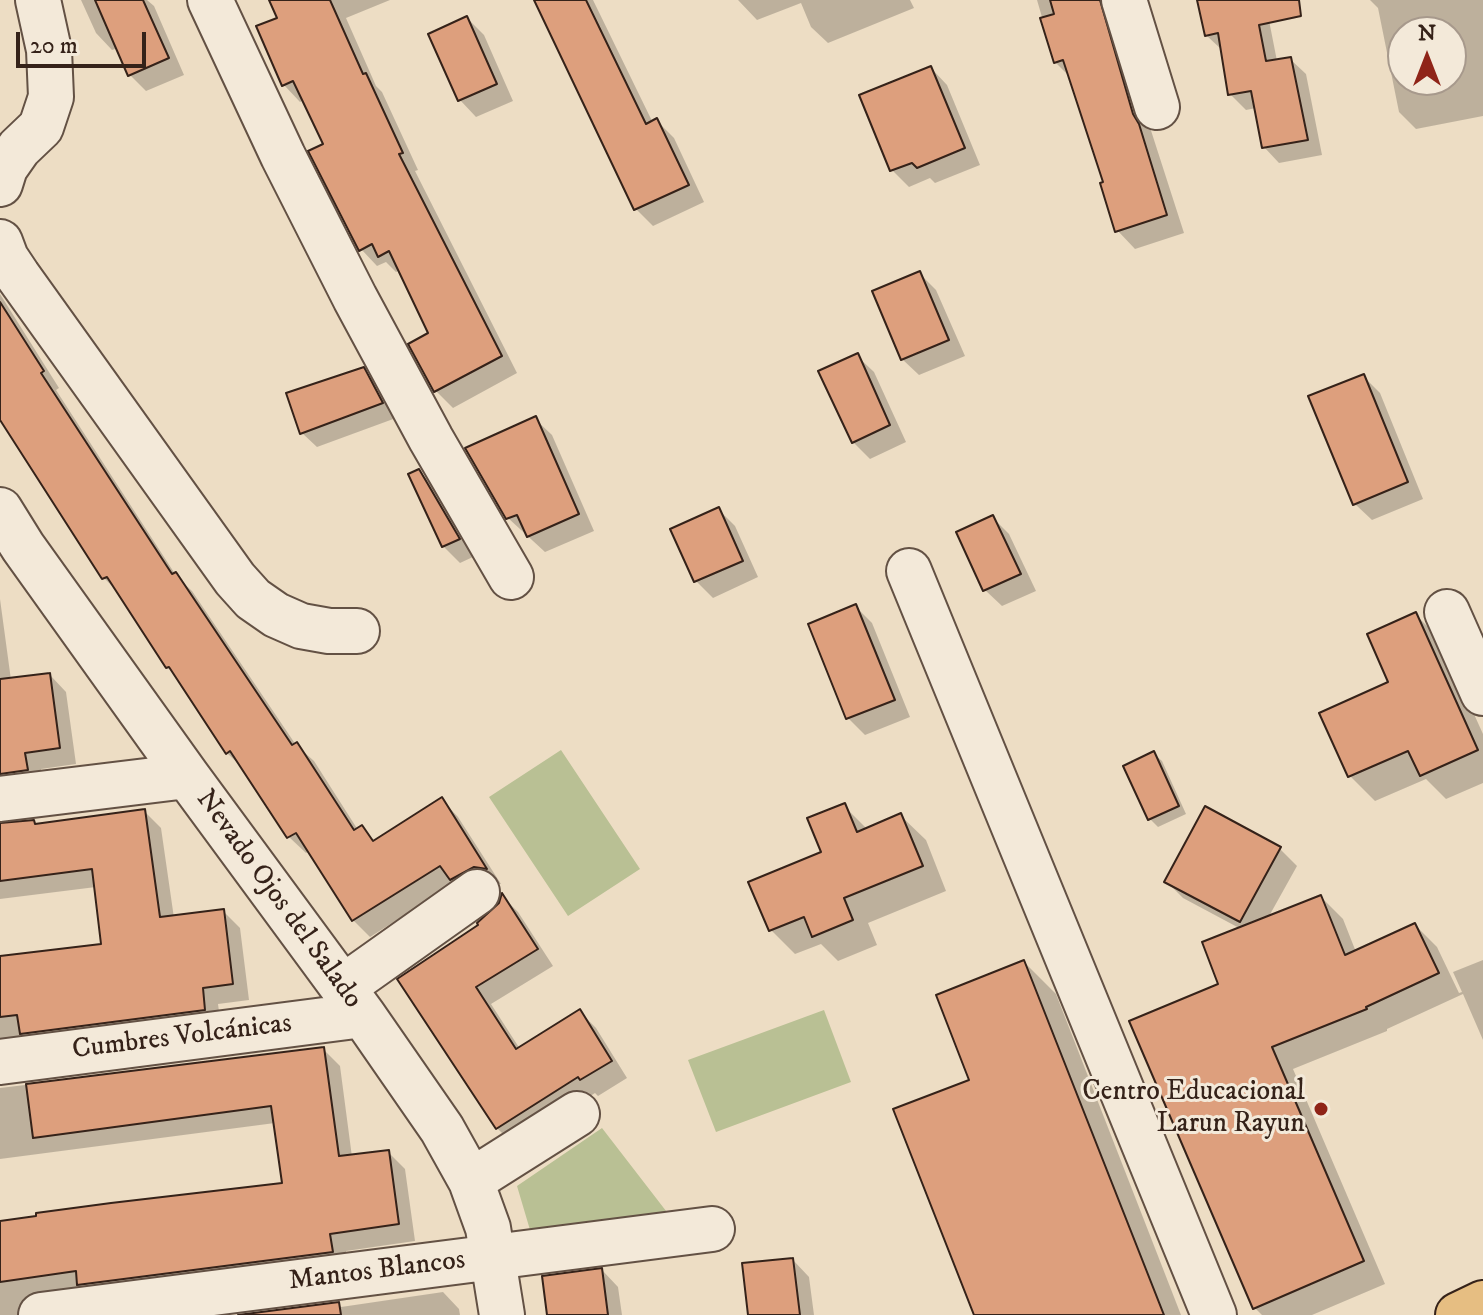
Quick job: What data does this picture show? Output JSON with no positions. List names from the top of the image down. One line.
{"streets":{"street":["Nevado Ojos del Salado","Cumbres Volcánicas","Mantos Blancos"]},"crossings":[["Nevado Ojos del Salado","Cumbres Volcánicas"],["Nevado Ojos del Salado","Mantos Blancos"]],"places":["Centro Educacional Larun Rayun"],"scale_bar":"20 m","north":"top"}
